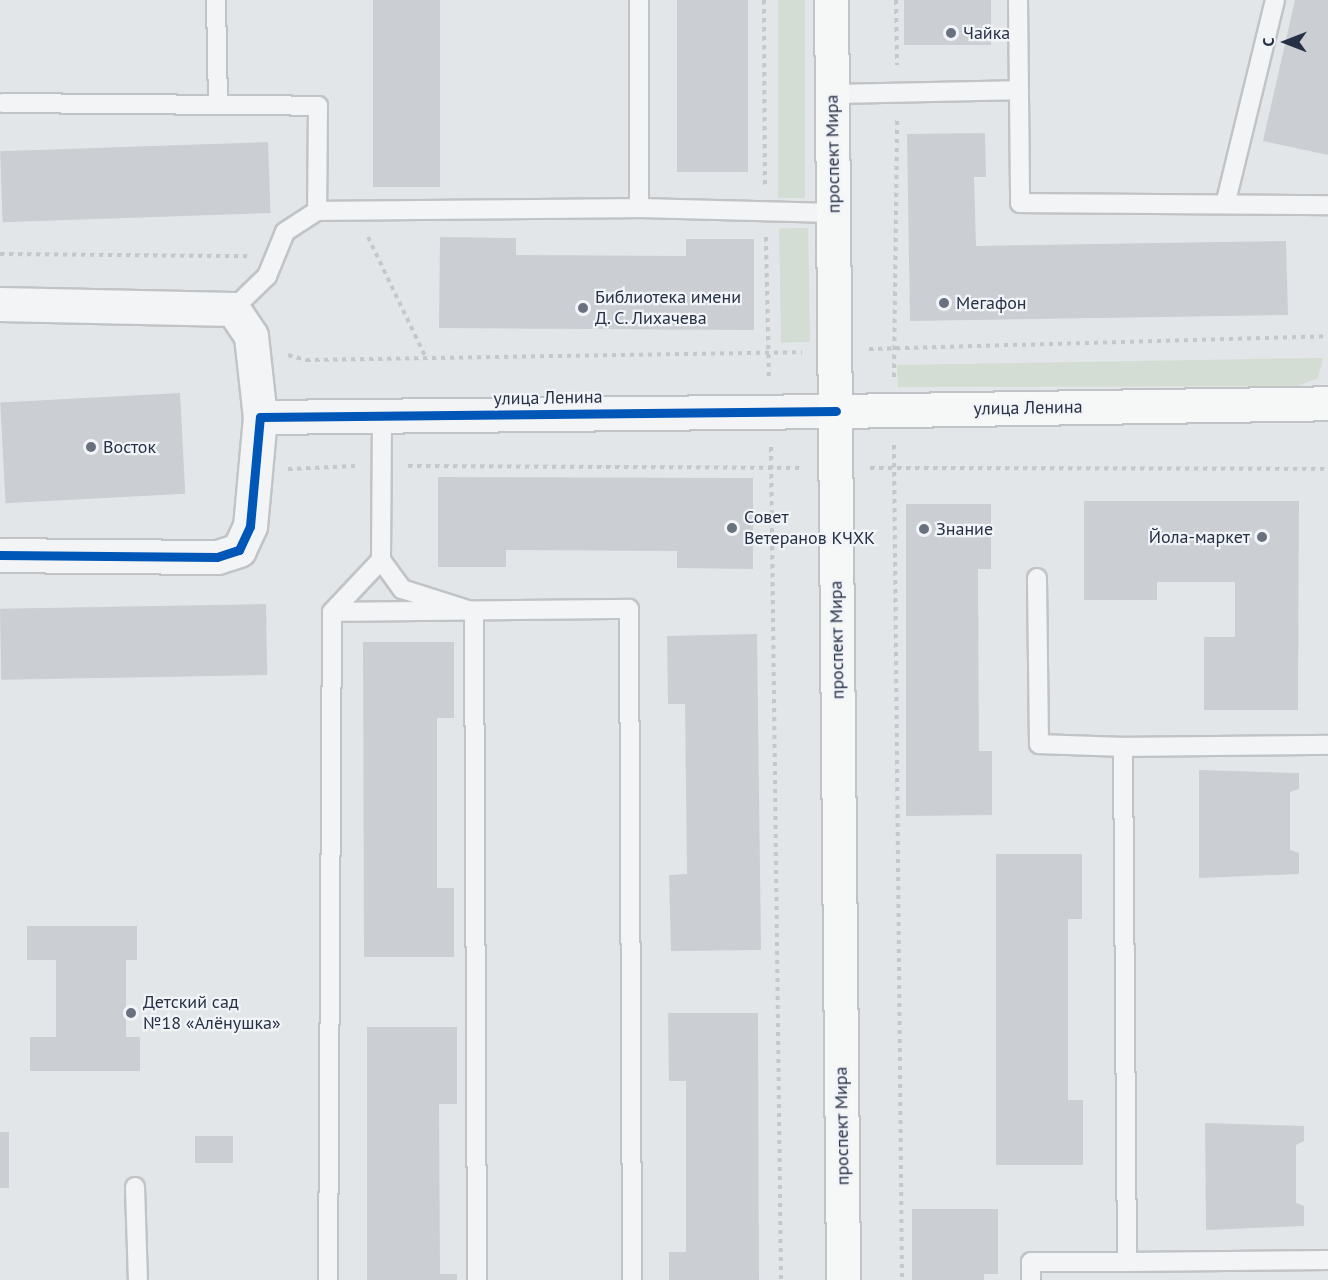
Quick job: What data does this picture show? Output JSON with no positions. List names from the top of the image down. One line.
{"streets":{"main road":["проспект Мира","улица Ленина"]},"crossings":[["проспект Мира","улица Ленина"]],"places":["Чайка","Мегафон","Библиотека имени Д. С. Лихачева","Восток","Совет Ветеранов КЧХК","Знание","Йола-маркет","Детский сад №18 «Алёнушка»"],"north":"left"}
